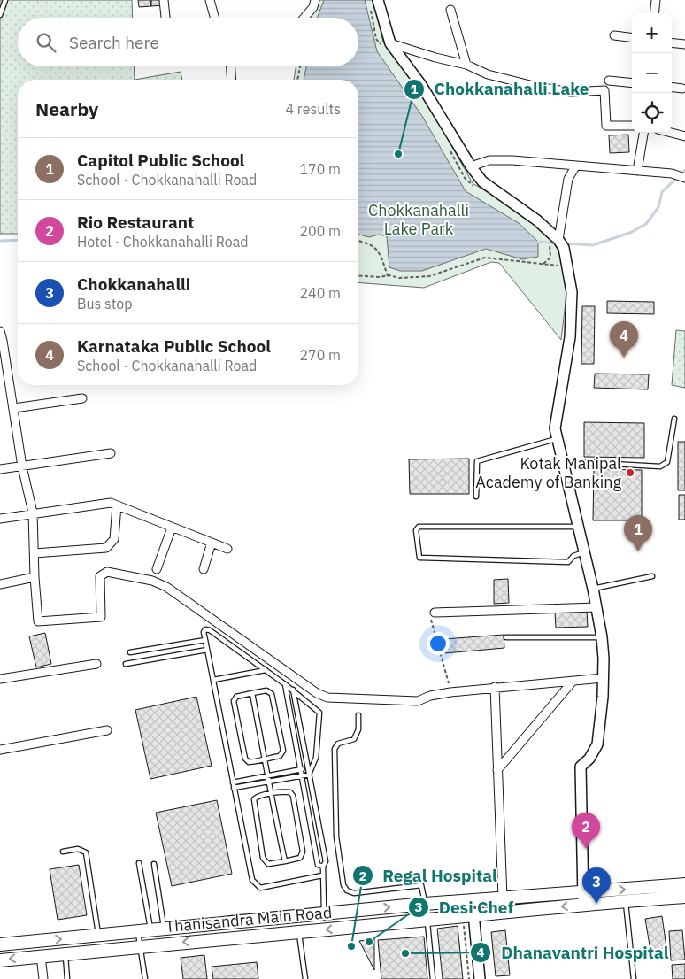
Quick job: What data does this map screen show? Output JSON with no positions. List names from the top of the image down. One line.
{"streets":{"main road":["Thanisandra Main Road"]},"parks":["Chokkanahalli Lake Park"],"places":["Chokkanahalli Lake","Kotak Manipal Academy of Banking","Desi Chef","Regal Hospital","Dhanavantri Hospital"],"page":{"map_buttons":["+","−"],"search":"Search here","heading":["Nearby","4 results"],"list":[{"mark":"1","name":"Capitol Public School","note":"School · Chokkanahalli Road","value":"170 m"},{"mark":"2","name":"Rio Restaurant","note":"Hotel · Chokkanahalli Road","value":"200 m"},{"mark":"3","name":"Chokkanahalli","note":"Bus stop","value":"240 m"},{"mark":"4","name":"Karnataka Public School","note":"School · Chokkanahalli Road","value":"270 m"}],"pins":["4","1","2","3"]}}
